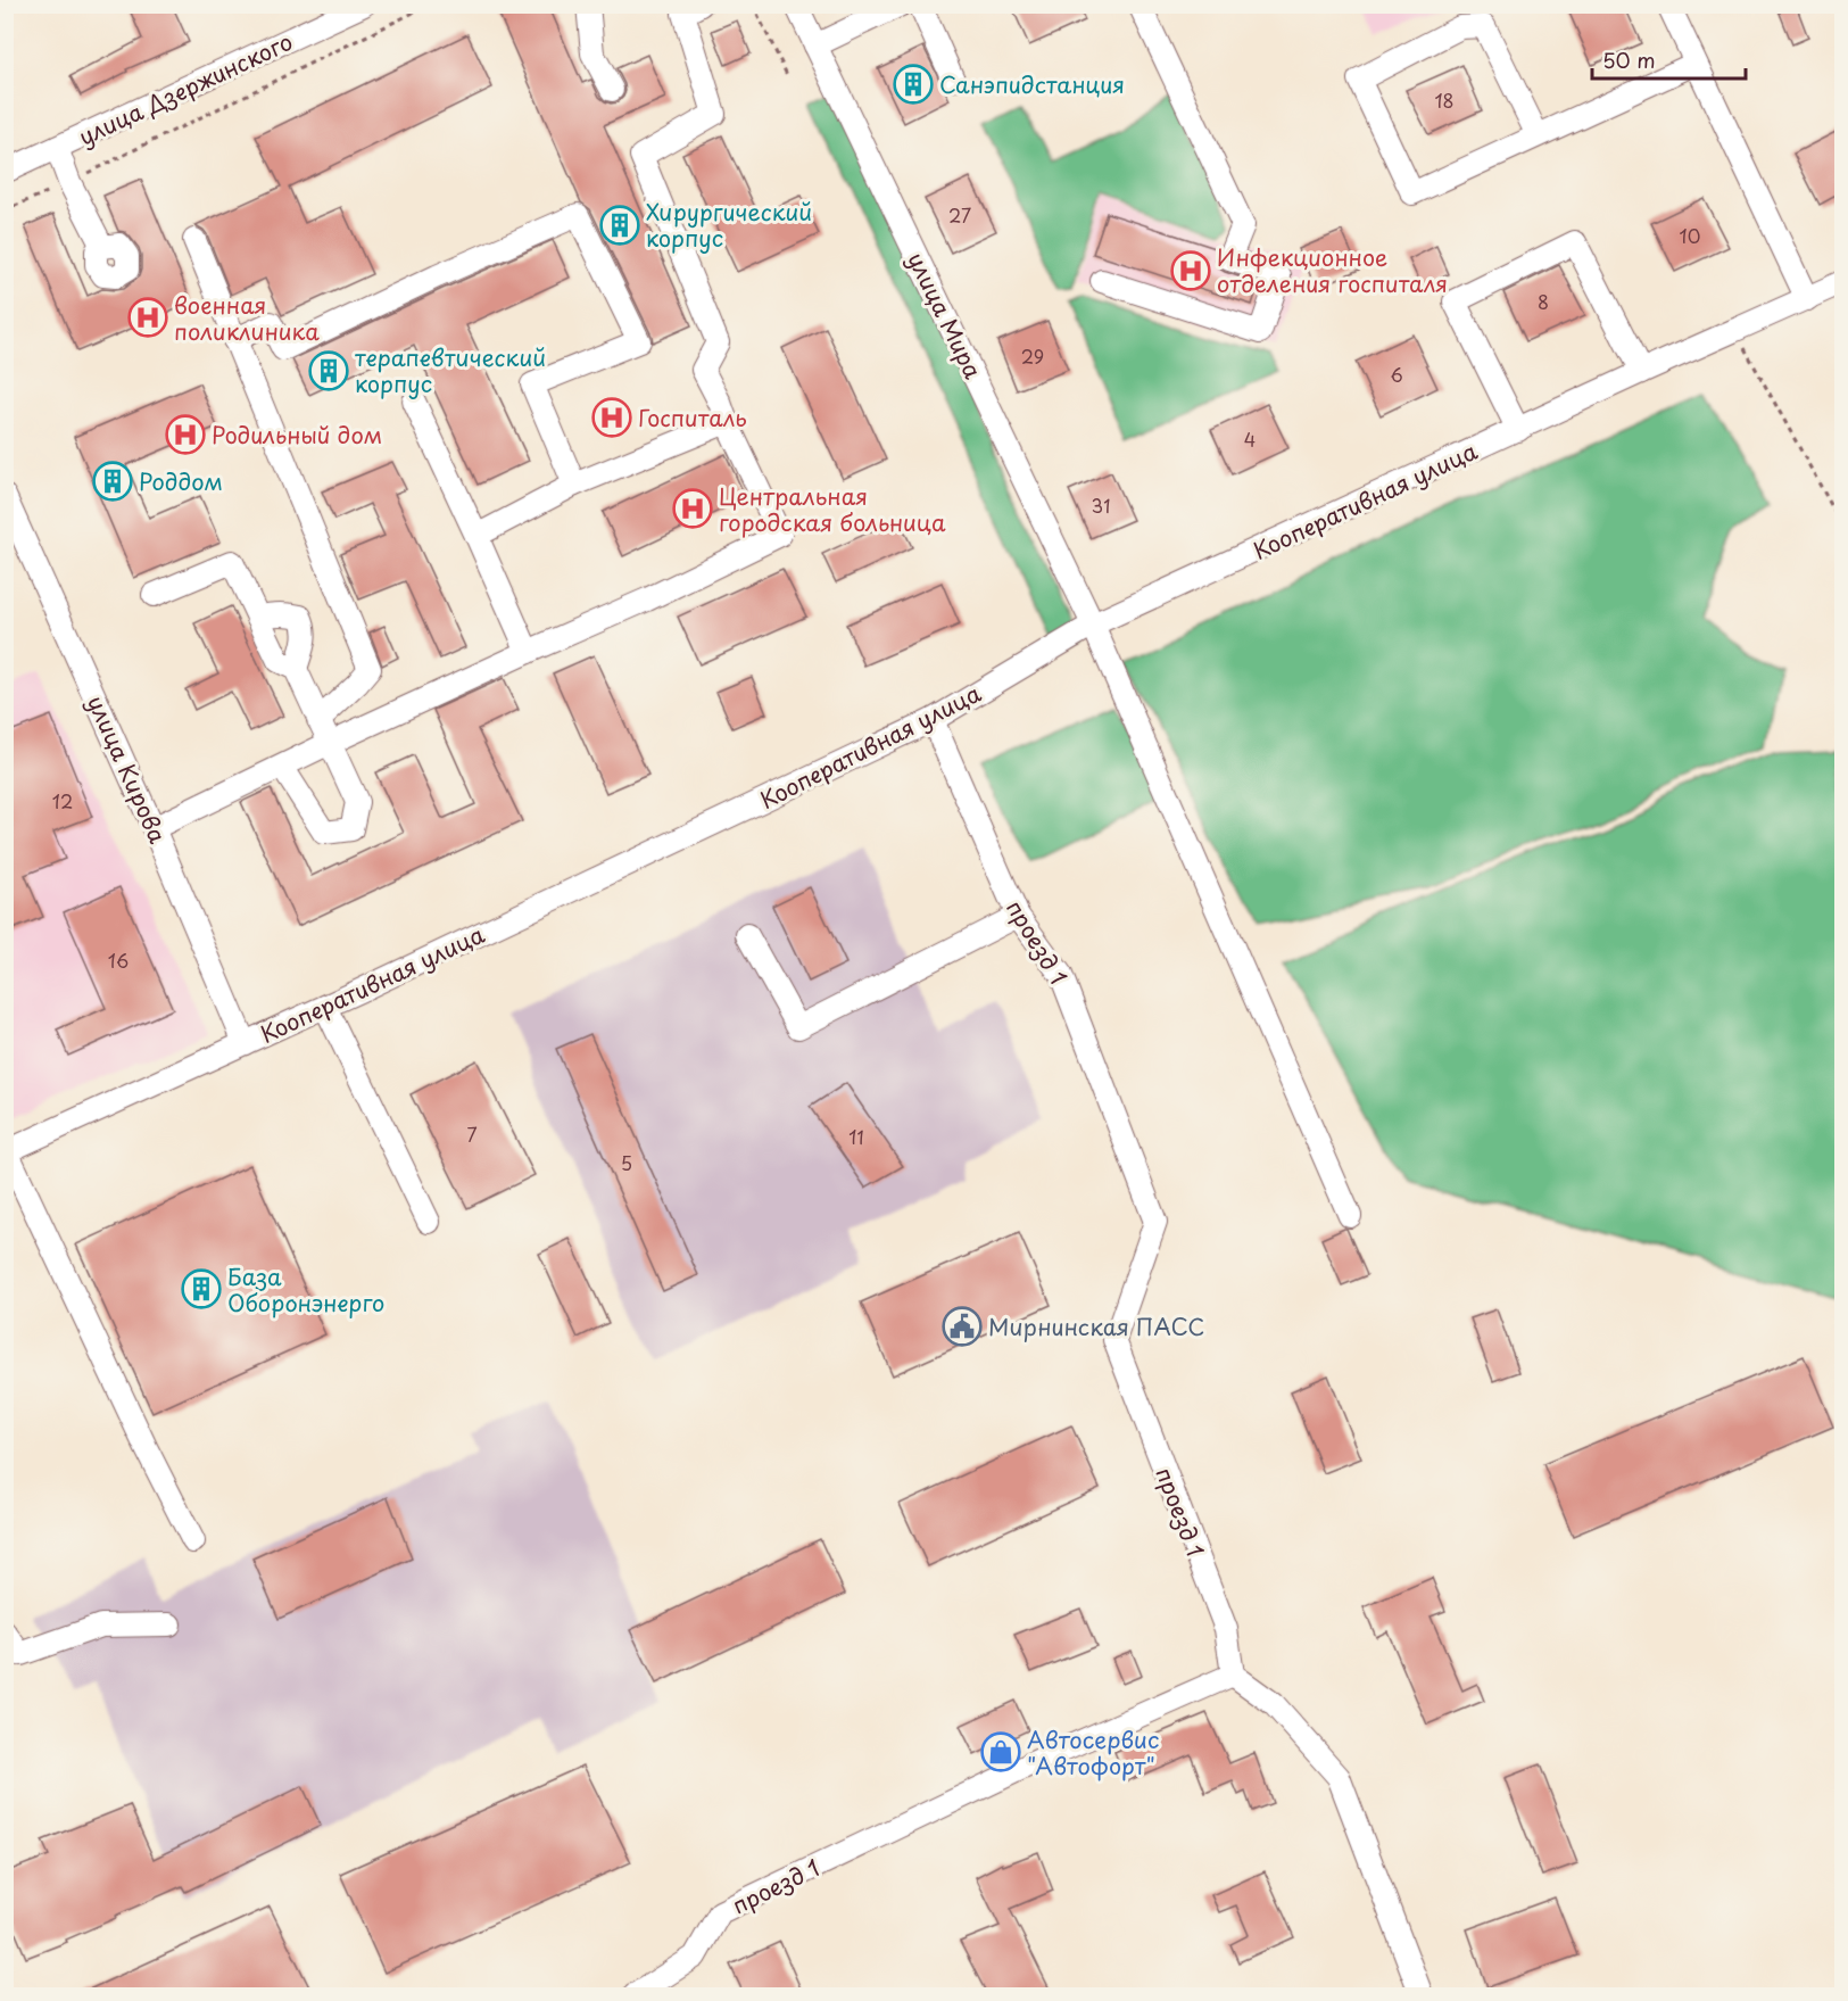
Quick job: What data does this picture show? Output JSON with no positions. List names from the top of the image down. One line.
{"streets":{"street":["улица Дзержинского","улица Мира","Кооперативная улица","улица Кирова","проезд 1"]},"crossings":[["улица Мира","Кооперативная улица"],["Кооперативная улица","улица Кирова"],["Кооперативная улица","проезд 1"]],"places":{"building":["Санэпидстанция","Хирургический корпус","терапевтический корпус","Роддом","База Оборонэнерго"],"hospital":["Инфекционное отделения госпиталя","военная поликлиника","Госпиталь","Родильный дом","Центральная городская больница"],"public building":["Мирнинская ПАСС"],"shop":["Автосервис \"Автофорт\""]},"house_numbers":["18","27","10","8","29","6","4","31","12","16","7","11","5"],"scale_bar":"50 m"}
